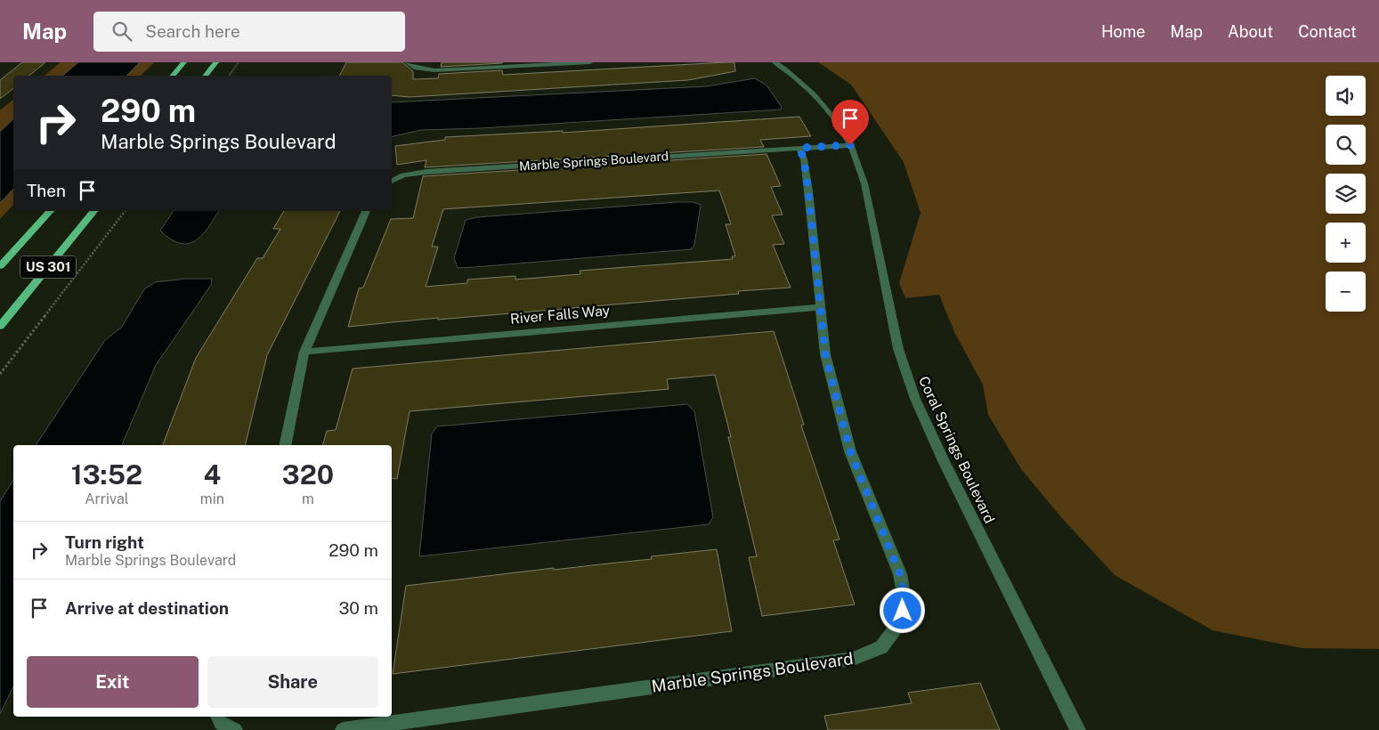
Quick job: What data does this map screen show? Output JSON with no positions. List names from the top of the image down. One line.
{"streets":{"main road":["US 301"],"street":["Marble Springs Boulevard","River Falls Way","Coral Springs Boulevard"]},"crossings":[["Marble Springs Boulevard","River Falls Way"],["Marble Springs Boulevard","Coral Springs Boulevard"]],"page":{"header":"Map","search":"Search here","nav":["Home","Map","About","Contact"],"map_buttons":["+","−"],"turn":["290 m","Marble Springs Boulevard"],"then":"Then","eta":["13:52","Arrival","4","min","320","m"],"list":[{"name":"Turn right","note":"Marble Springs Boulevard","value":"290 m"},{"name":"Arrive at destination","value":"30 m"}],"buttons":["Exit","Share"]}}
